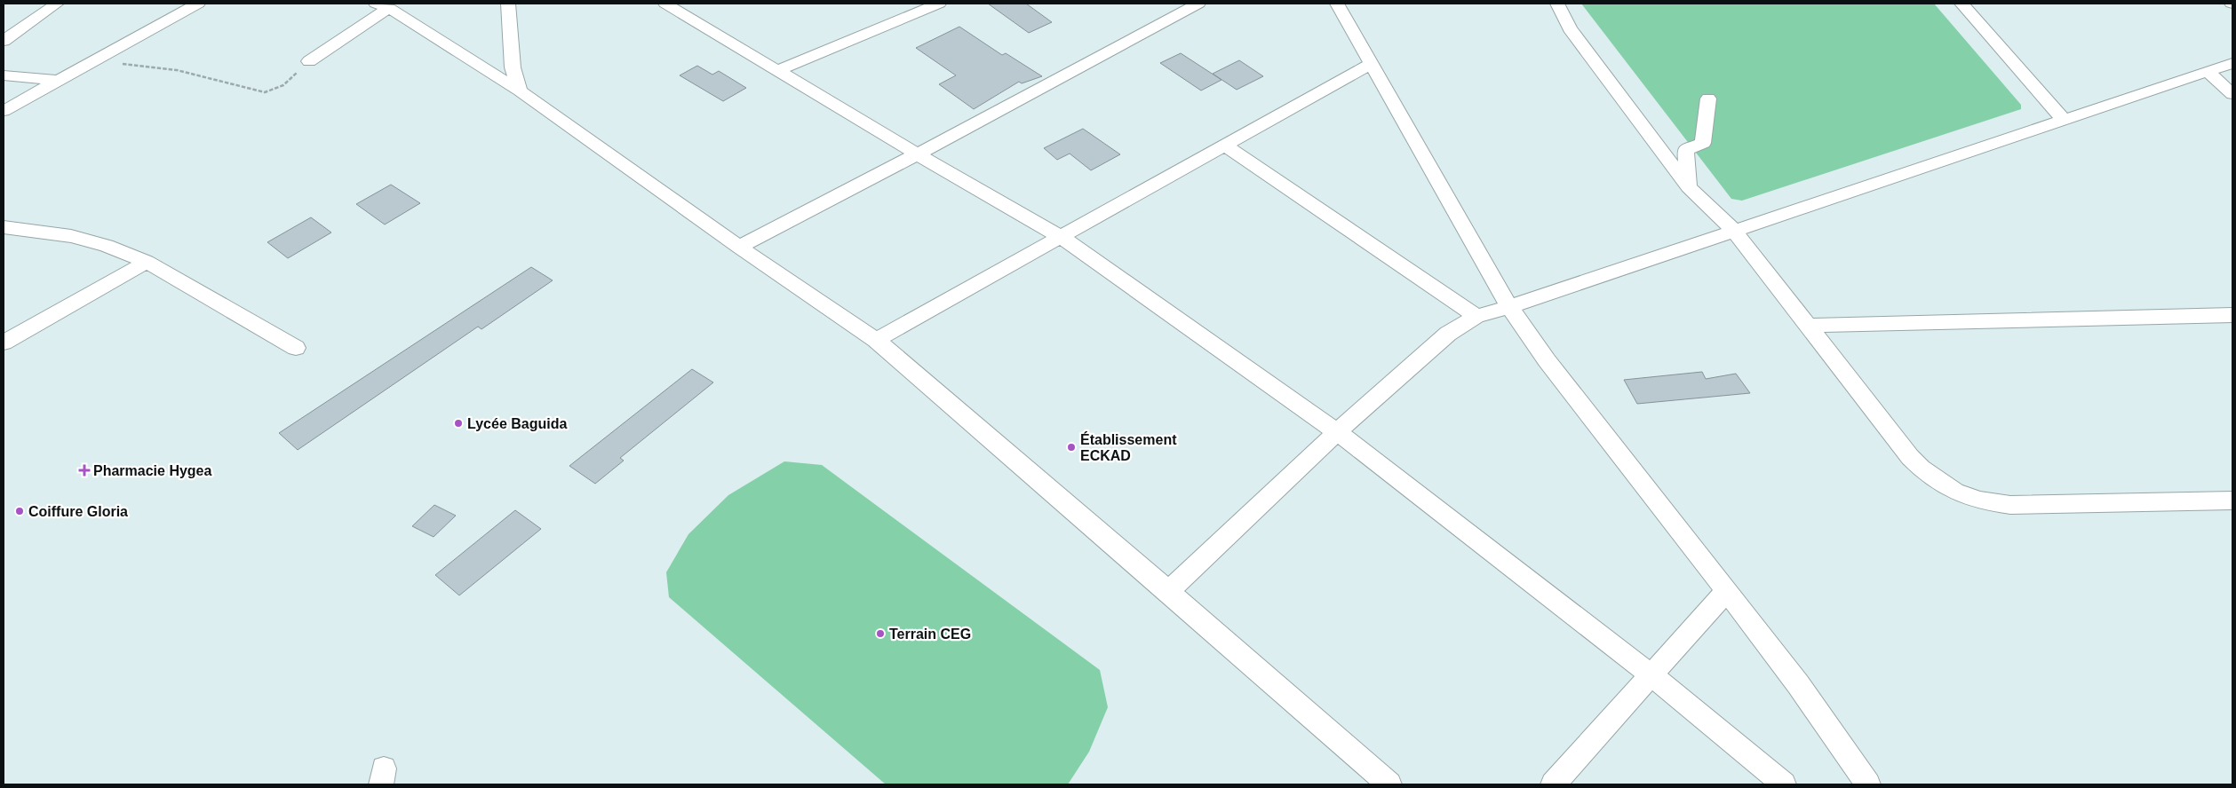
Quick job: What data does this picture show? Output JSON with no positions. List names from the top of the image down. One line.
{"places":{"other":["Lycée Baguida","Établissement ECKAD","Coiffure Gloria","Terrain CEG"],"health":["Pharmacie Hygea"]}}
